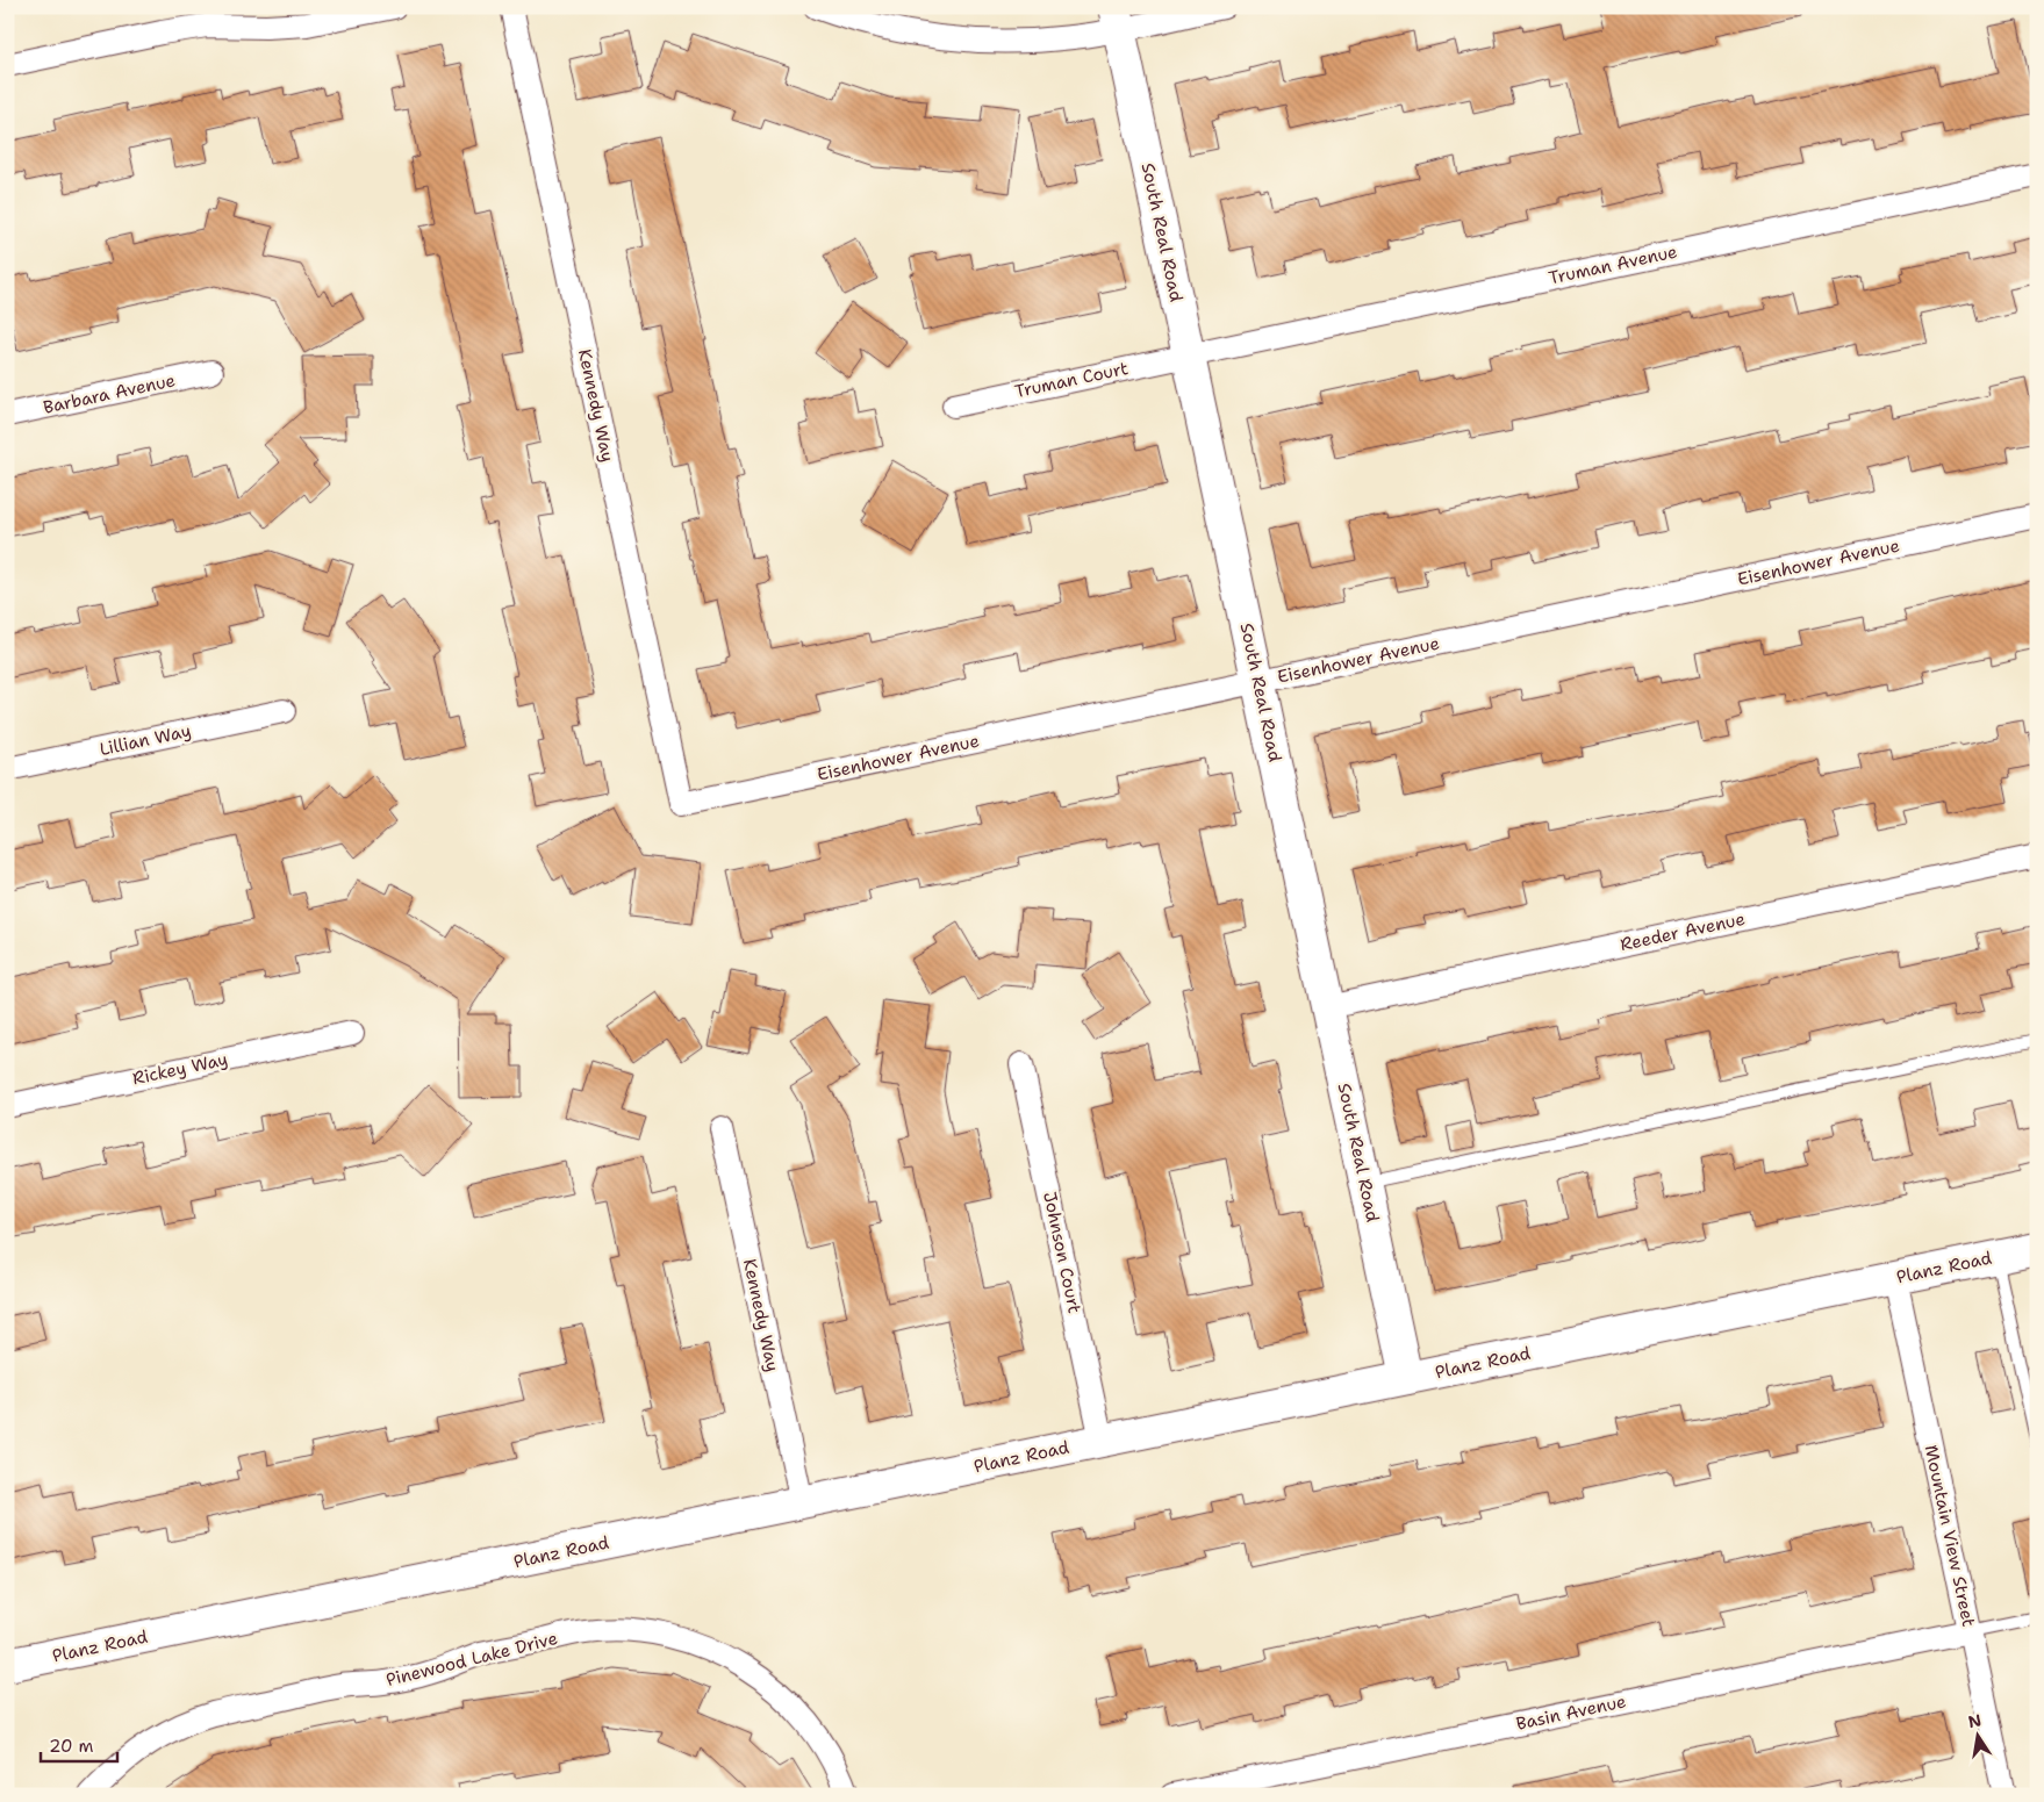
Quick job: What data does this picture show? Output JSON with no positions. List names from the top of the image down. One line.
{"streets":{"street":["South Real Road","Truman Avenue","Truman Court","Barbara Avenue","Kennedy Way","Eisenhower Avenue","Lillian Way","Reeder Avenue","Rickey Way","Johnson Court","Planz Road","Mountain View Street","Pinewood Lake Drive","Basin Avenue"]},"crossings":[["South Real Road","Truman Avenue"],["South Real Road","Truman Court"],["South Real Road","Eisenhower Avenue"],["South Real Road","Reeder Avenue"],["South Real Road","Planz Road"],["Truman Avenue","Truman Court"],["Kennedy Way","Eisenhower Avenue"],["Kennedy Way","Planz Road"],["Johnson Court","Planz Road"],["Planz Road","Mountain View Street"],["Mountain View Street","Basin Avenue"]],"scale_bar":"20 m","north":"top"}
